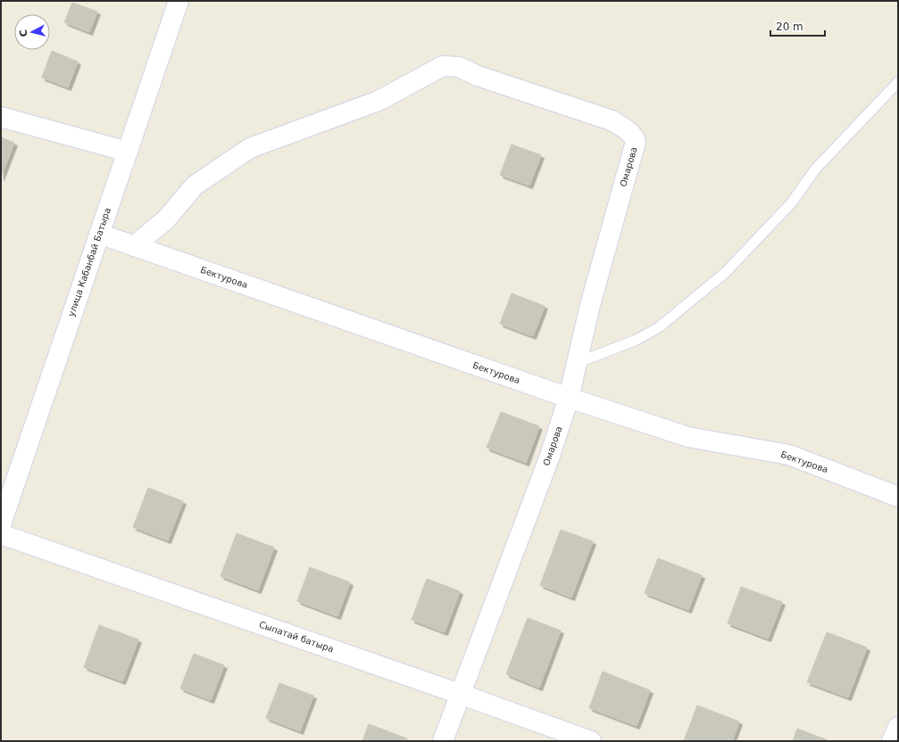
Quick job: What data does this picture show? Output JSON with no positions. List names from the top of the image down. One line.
{"streets":{"street":["Омарова","улица Кабанбай Батыра","Бектурова","Сыпатай батыра"]},"crossings":[["Омарова","Бектурова"],["Омарова","Сыпатай батыра"],["улица Кабанбай Батыра","Бектурова"]],"scale_bar":"20 m","north":"left"}
